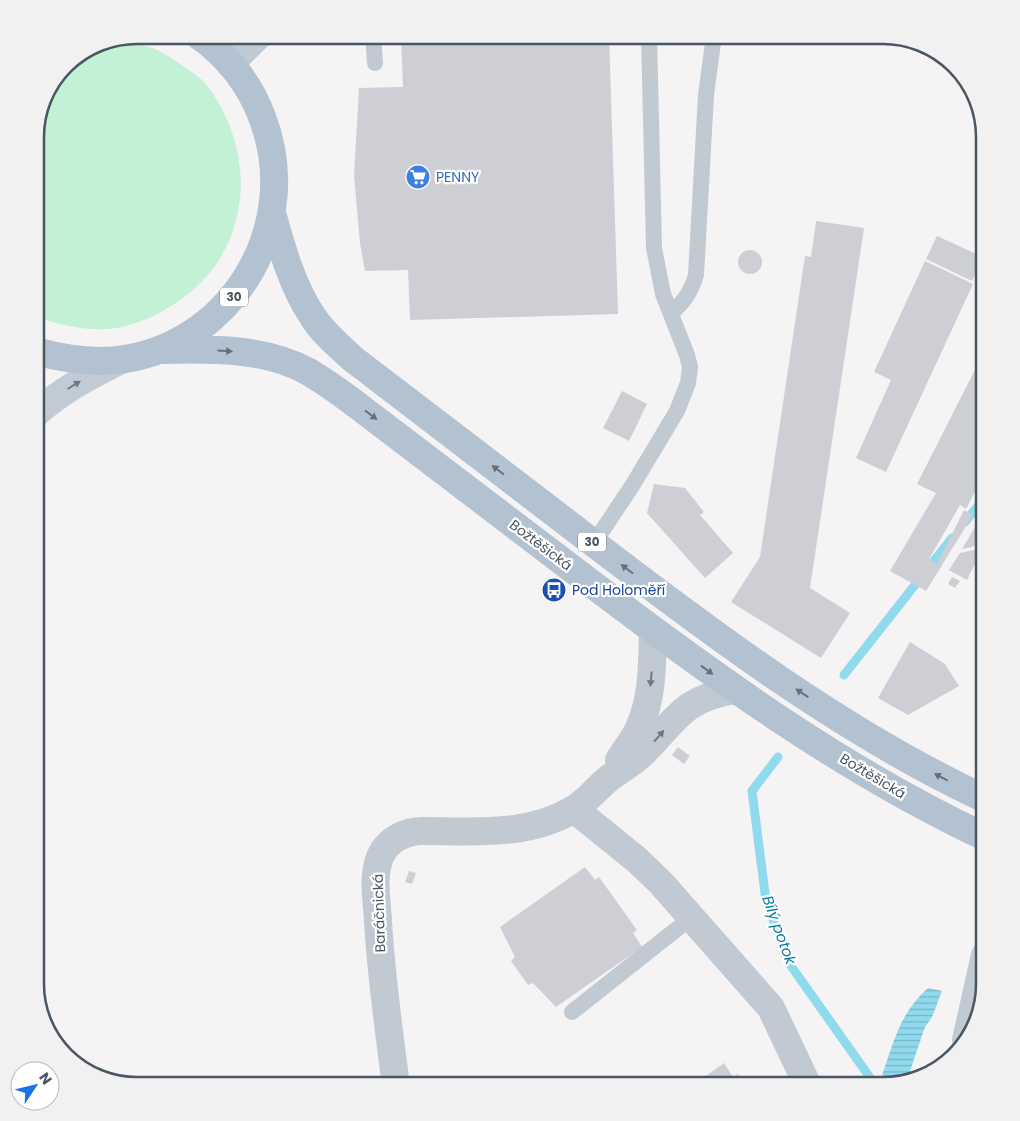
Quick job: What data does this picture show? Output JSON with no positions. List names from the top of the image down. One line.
{"streets":{"main road":["30","Božtěšická"],"street":["Baráčnická"]},"crossings":[["30","Božtěšická"],["Božtěšická","Baráčnická"]],"water":["Bílý potok"],"places":{"supermarket":["PENNY"],"bus stop":["Pod Holoměří"]},"north":"top right"}
